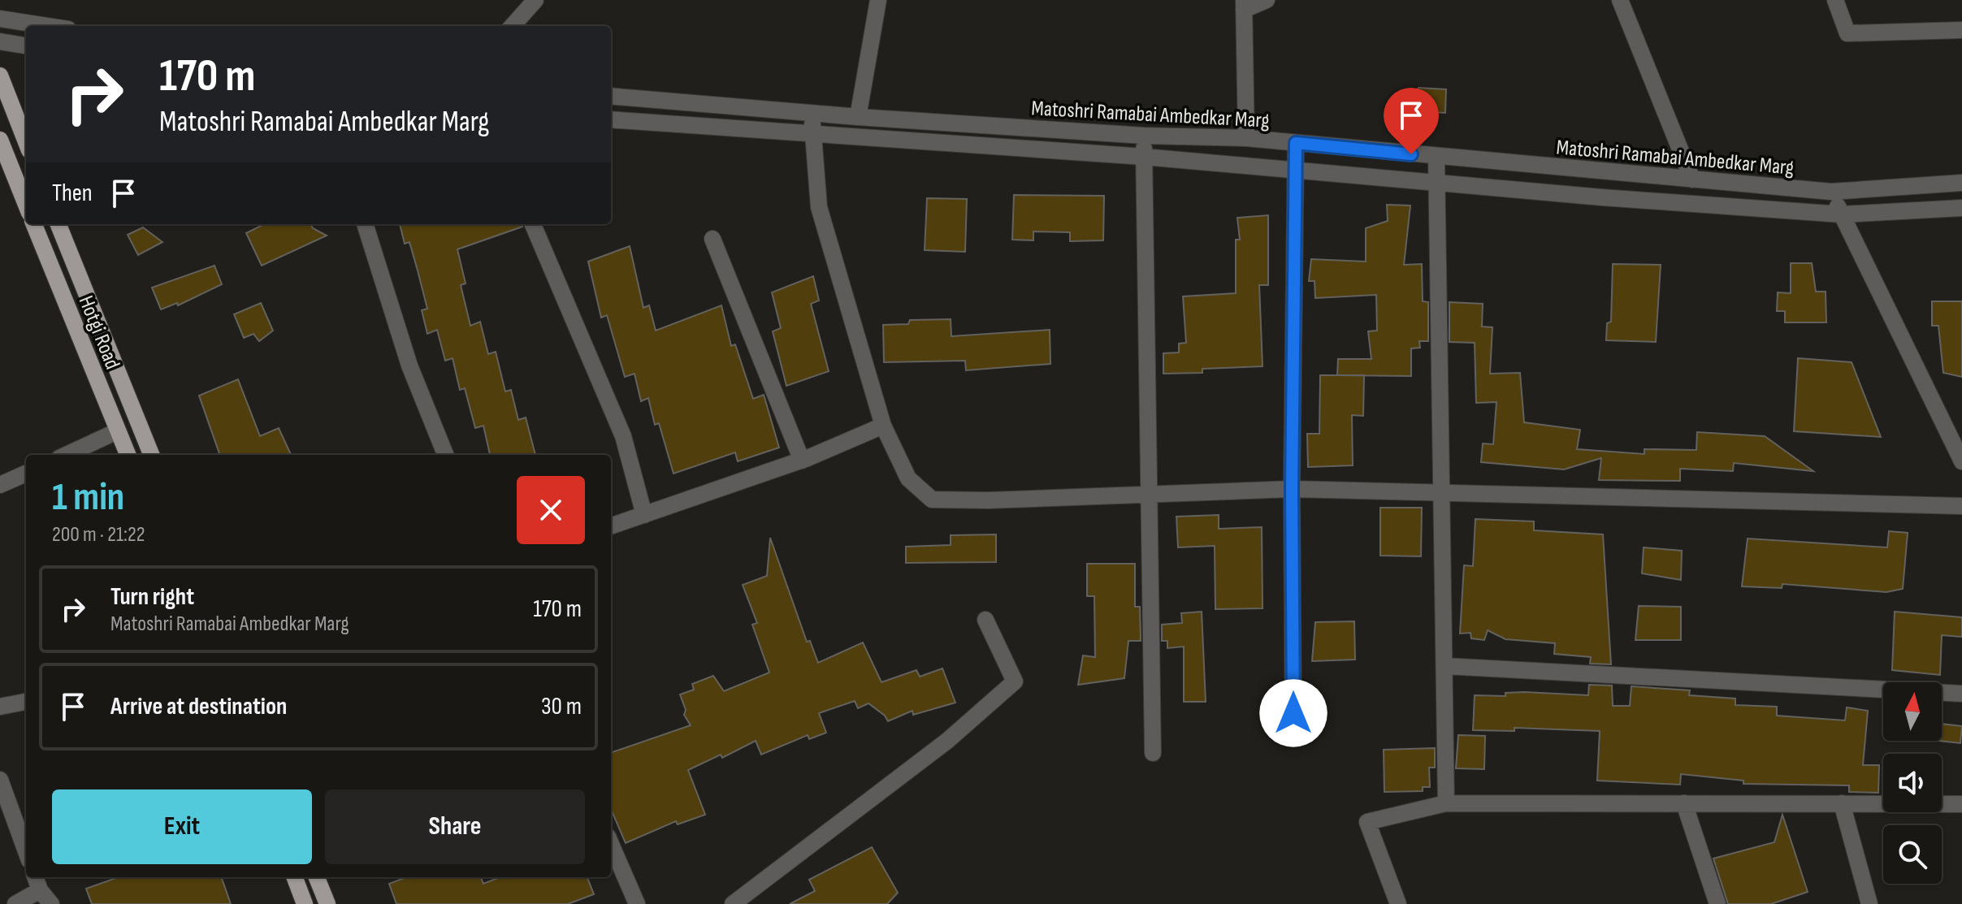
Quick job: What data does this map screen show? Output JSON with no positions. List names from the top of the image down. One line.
{"streets":{"main road":["Hotgi Road"],"street":["Matoshri Ramabai Ambedkar Marg"]},"north":"top","page":{"turn":["170 m","Matoshri Ramabai Ambedkar Marg"],"then":"Then","heading":["1 min","200 m · 21:22"],"list":[{"name":"Turn right","note":"Matoshri Ramabai Ambedkar Marg","value":"170 m"},{"name":"Arrive at destination","value":"30 m"}],"buttons":["Exit","Share"]}}
